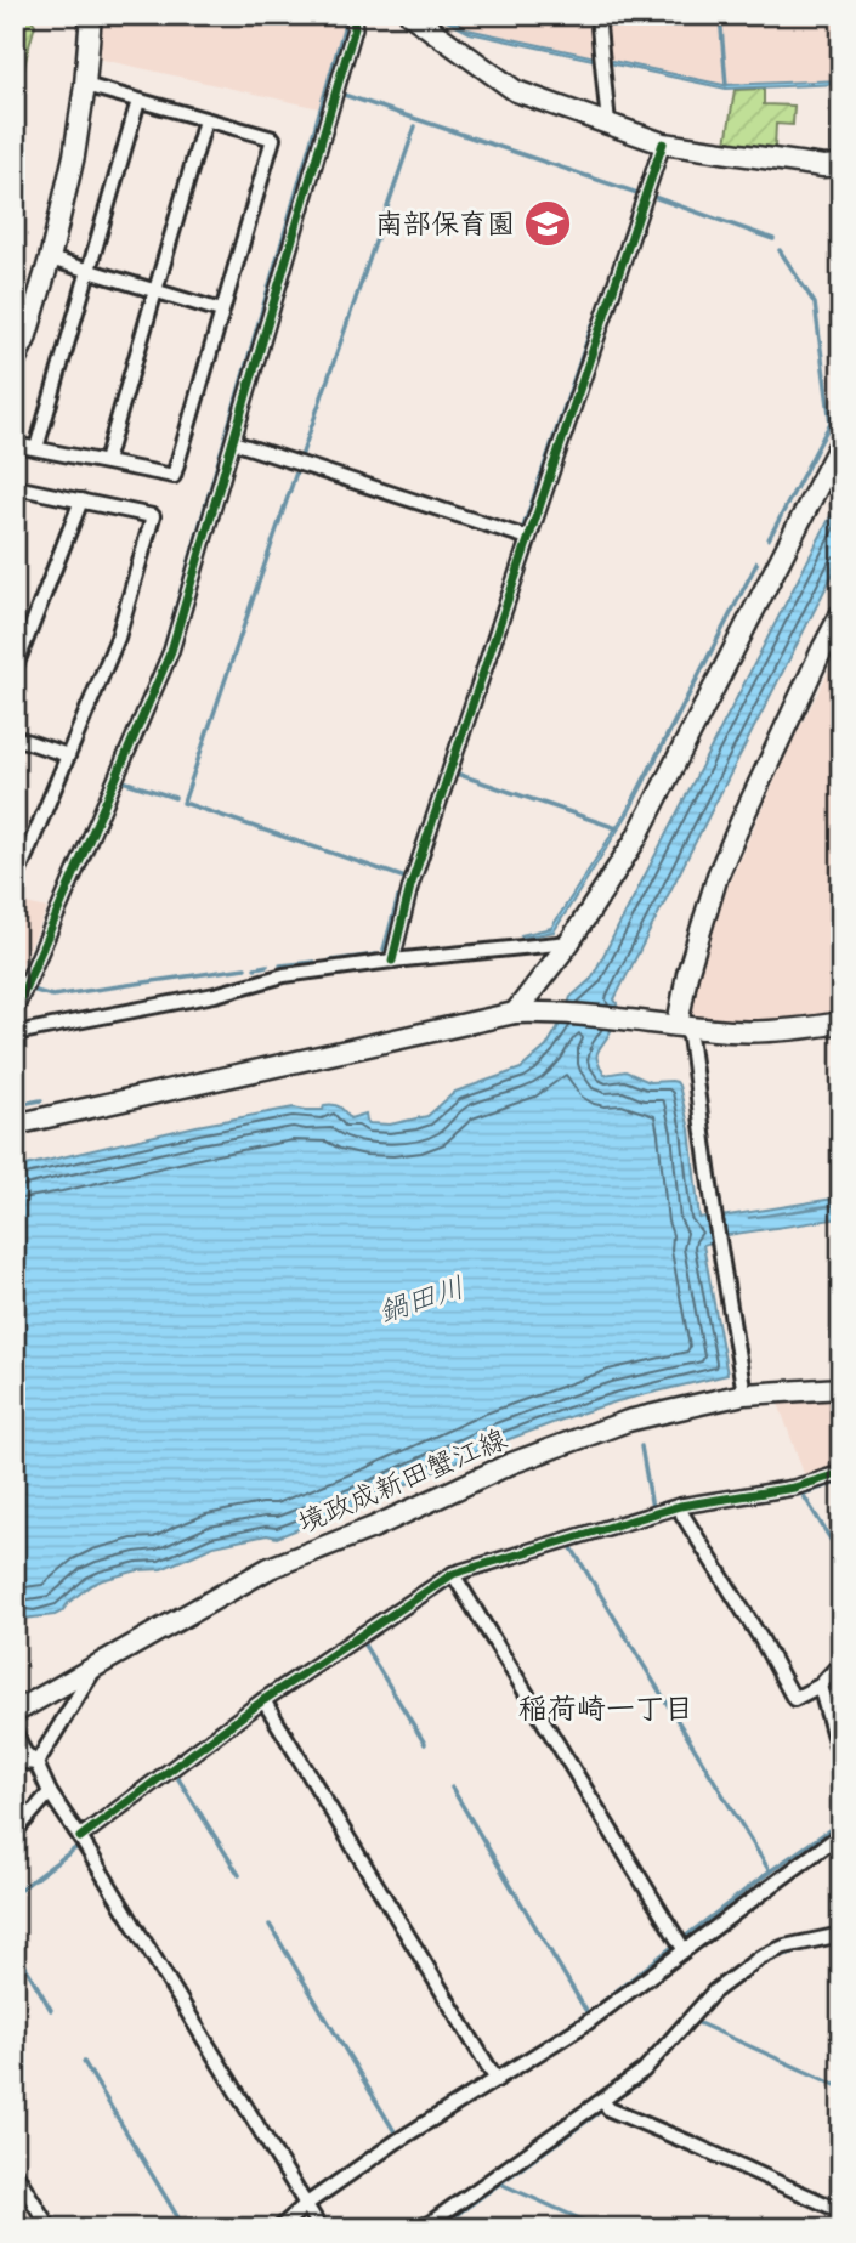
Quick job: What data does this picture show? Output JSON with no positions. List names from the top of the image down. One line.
{"streets":{"street":["境政成新田蟹江線"]},"districts":["稲荷崎一丁目"],"water":["鍋田川"],"places":{"school or university":["南部保育園"]}}
